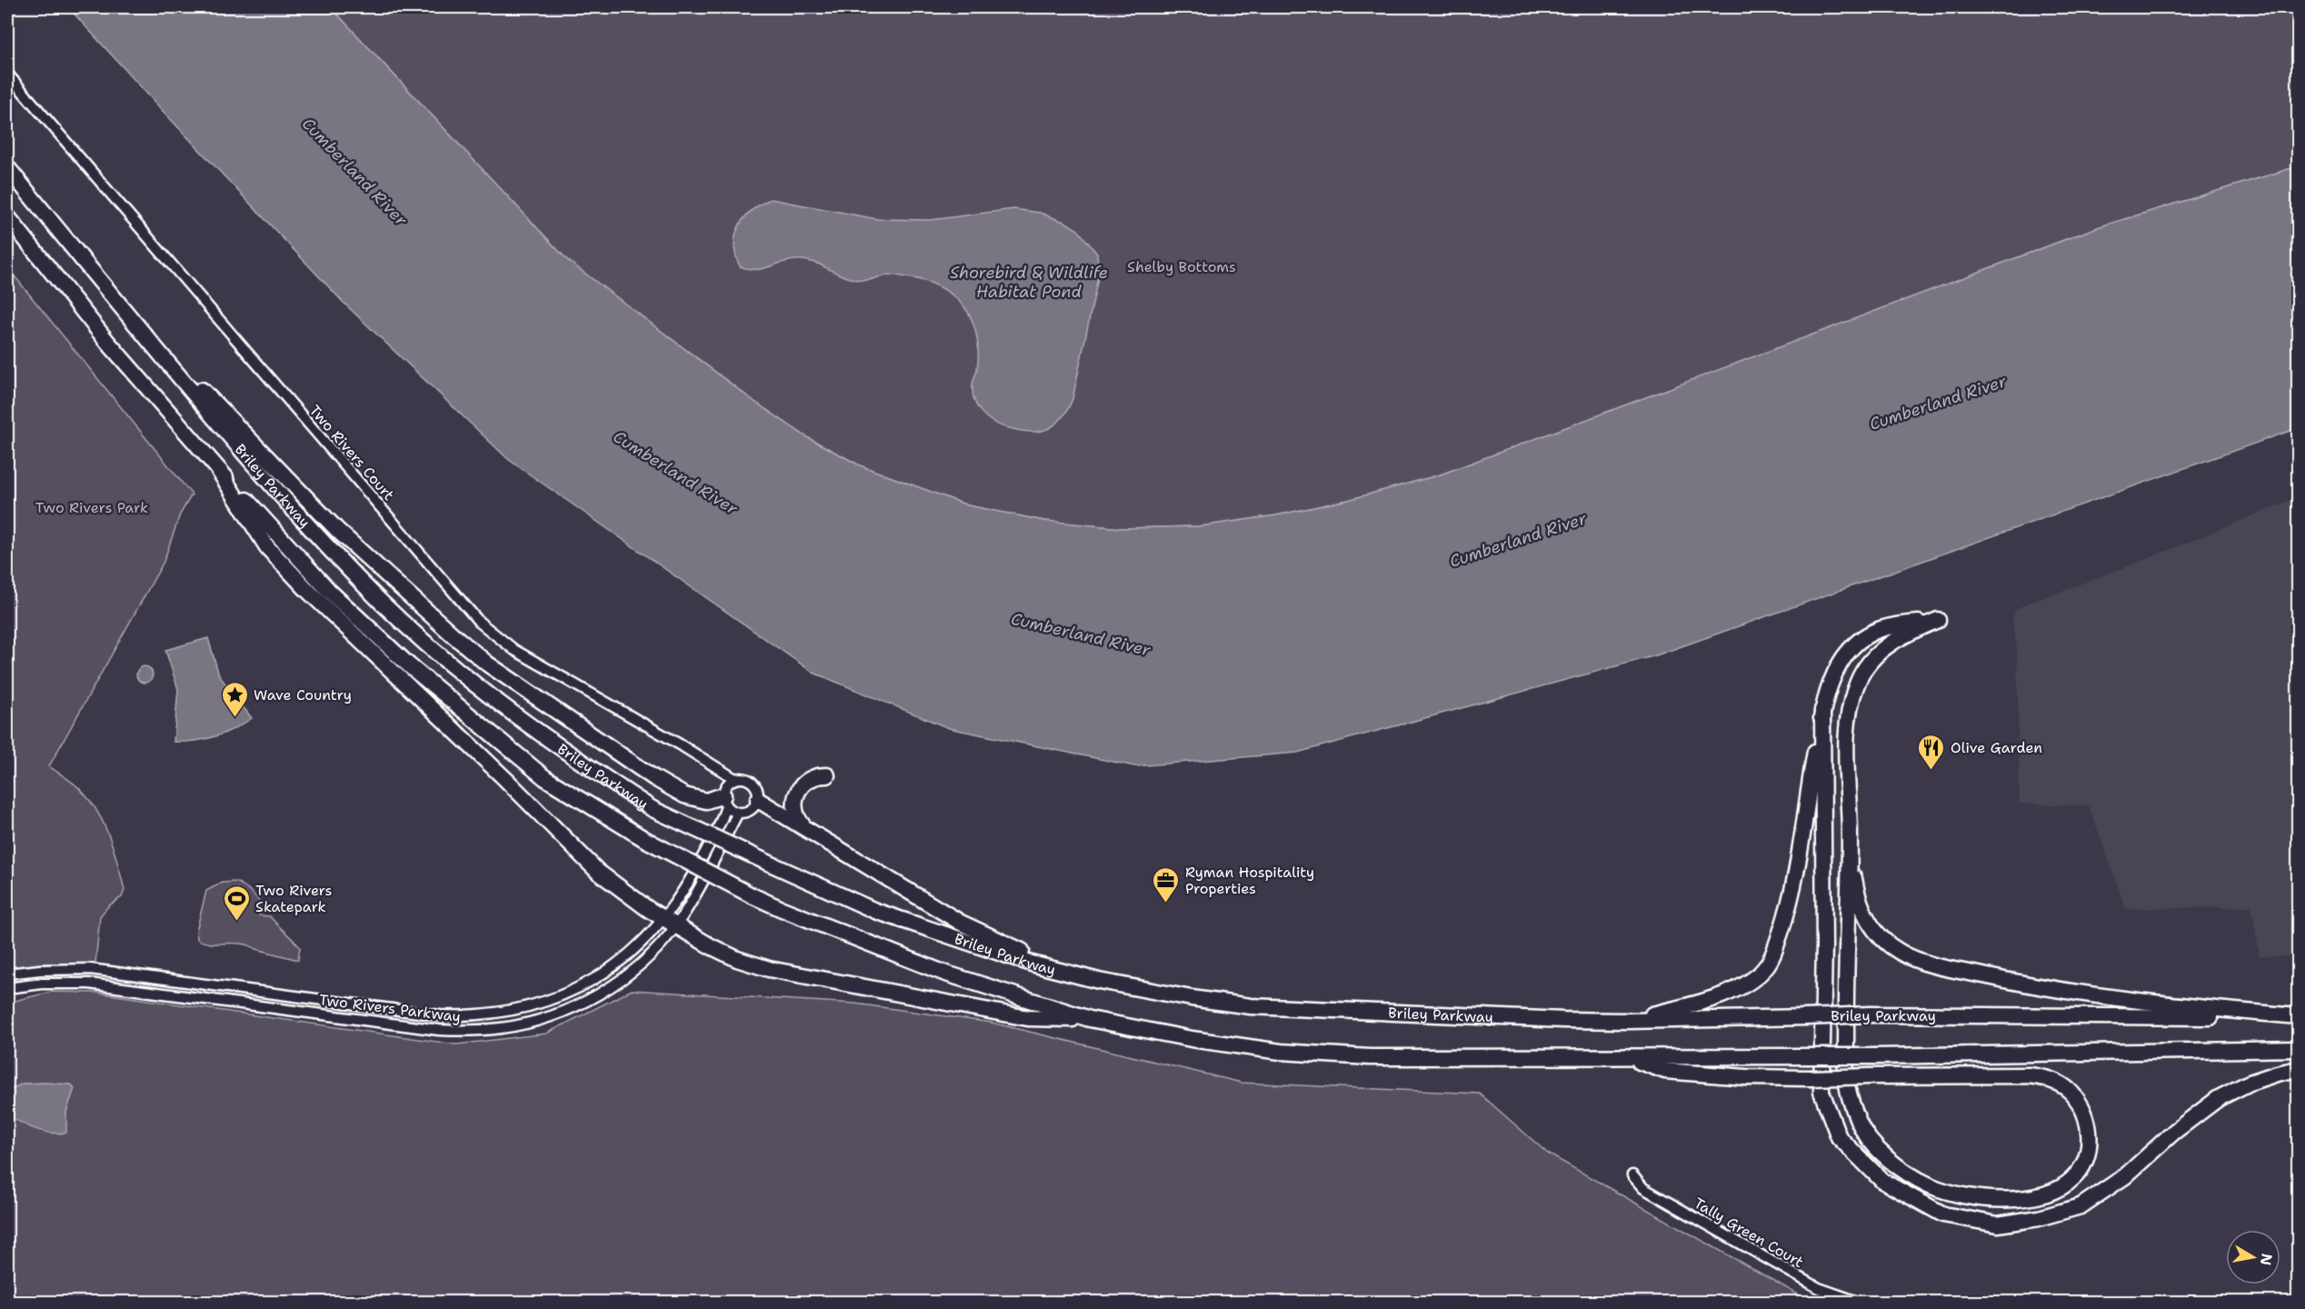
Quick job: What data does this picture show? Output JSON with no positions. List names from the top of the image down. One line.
{"streets":{"highway":["Briley Parkway"],"street":["Two Rivers Court","Two Rivers Parkway","Tally Green Court"]},"crossings":[["Two Rivers Court","Two Rivers Parkway"]],"water":["Cumberland River","Shorebird & Wildlife Habitat Pond"],"parks":["Shelby Bottoms","Two Rivers Park"],"places":{"place":["Wave Country"],"restaurant":["Olive Garden"],"office":["Ryman Hospitality Properties"],"sports":["Two Rivers Skatepark"]},"north":"right"}
